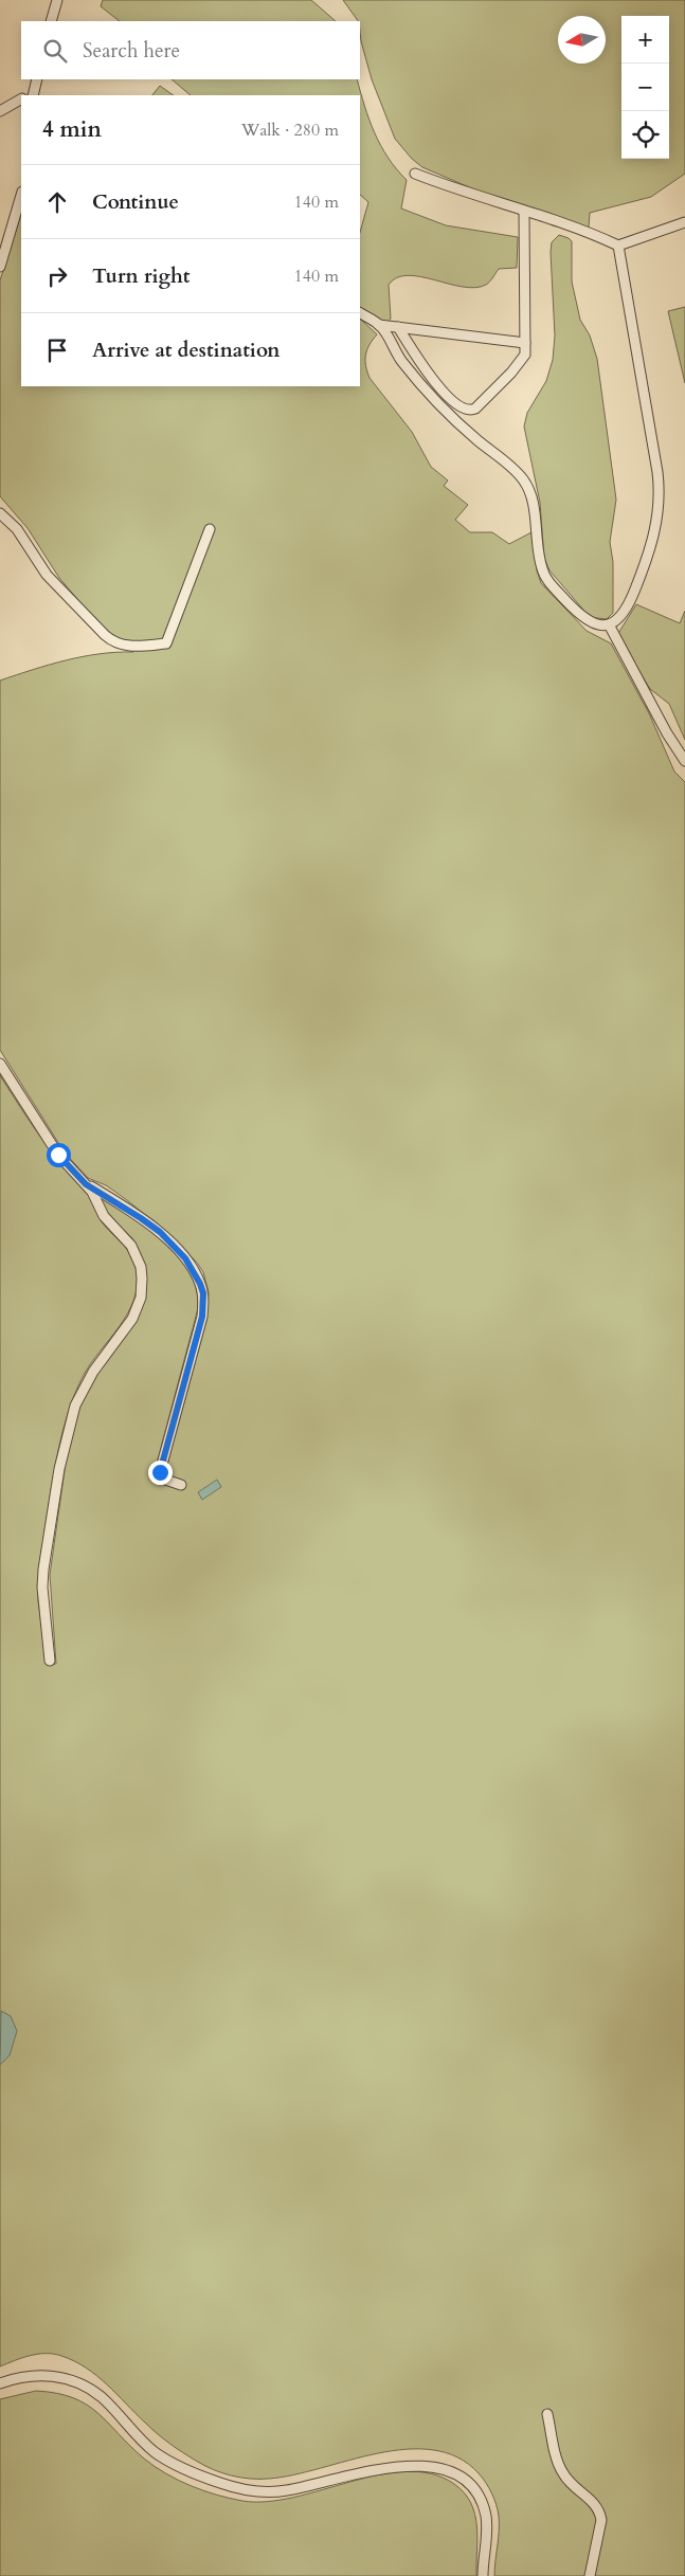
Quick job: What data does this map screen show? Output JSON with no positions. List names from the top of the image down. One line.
{"north":"left","page":{"map_buttons":["+","−"],"search":"Search here","heading":["4 min","Walk · 280 m"],"list":[["Continue","140 m"],["Turn right","140 m"],"Arrive at destination"]}}
